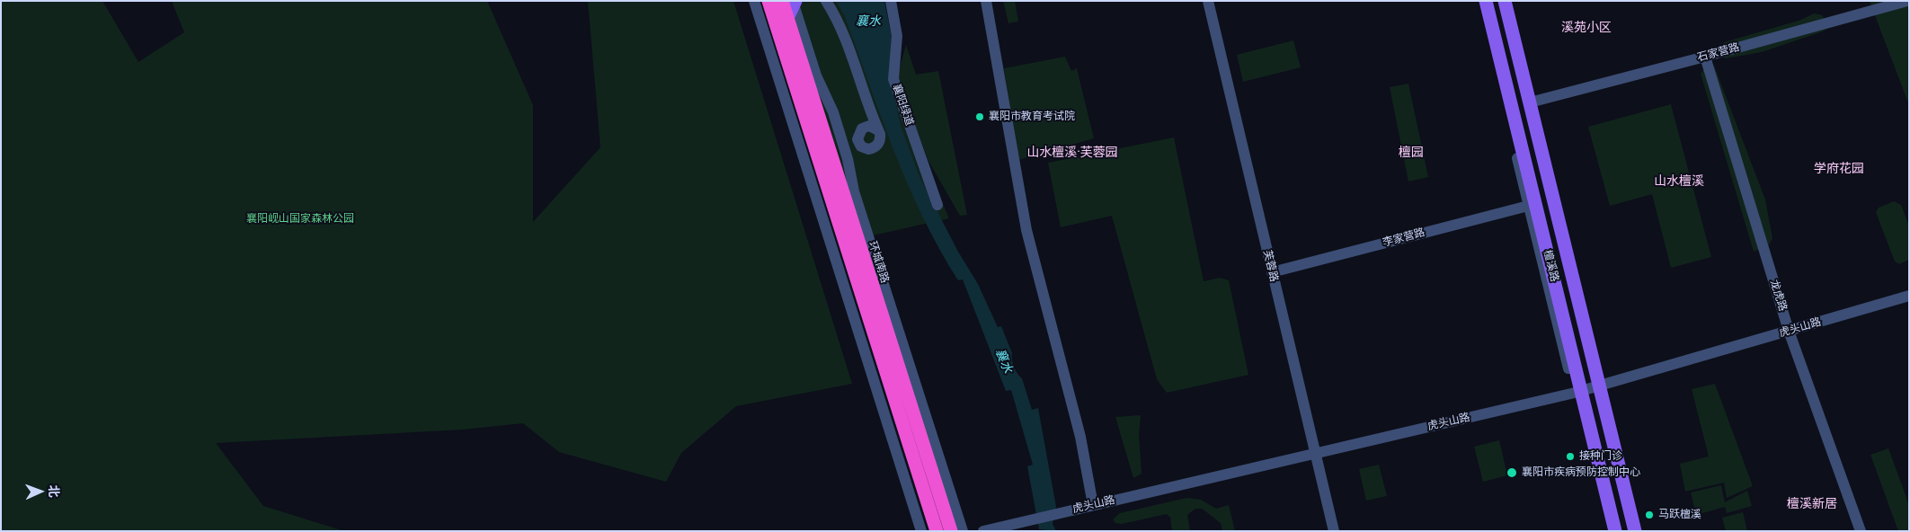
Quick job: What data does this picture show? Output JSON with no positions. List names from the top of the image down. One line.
{"streets":{"highway":["环城南路"],"main road":["檀溪路"],"street":["石家营路","襄阳绿道","李家营路","芙蓉路","龙虎路","虎头山路"]},"crossings":[["石家营路","檀溪路"],["石家营路","龙虎路"],["李家营路","芙蓉路"],["李家营路","檀溪路"],["芙蓉路","虎头山路"],["檀溪路","虎头山路"],["龙虎路","虎头山路"]],"districts":["溪苑小区","山水檀溪·芙蓉园","檀园","学府花园","山水檀溪","檀溪新居"],"water":["襄水"],"parks":["襄阳岘山国家森林公园"],"places":["襄阳市教育考试院","接种门诊","襄阳市疾病预防控制中心","马跃檀溪"],"north":"right"}
